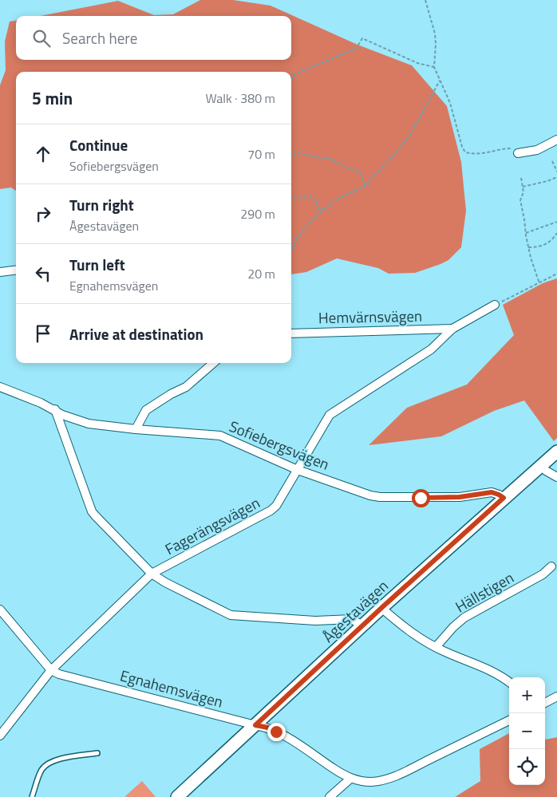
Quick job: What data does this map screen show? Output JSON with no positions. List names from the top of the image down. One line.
{"streets":{"main road":["Ågestavägen"],"street":["Hemvärnsvägen","Sofiebergsvägen","Fagerängsvägen","Hällstigen","Egnahemsvägen"]},"crossings":[["Hemvärnsvägen","Fagerängsvägen"],["Sofiebergsvägen","Fagerängsvägen"],["Sofiebergsvägen","Ågestavägen"],["Fagerängsvägen","Egnahemsvägen"],["Ågestavägen","Egnahemsvägen"]],"page":{"search":"Search here","heading":["5 min","Walk · 380 m"],"list":[["Continue","Sofiebergsvägen","70 m"],["Turn right","Ågestavägen","290 m"],["Turn left","Egnahemsvägen","20 m"],"Arrive at destination"],"map_buttons":["+","−"]}}
